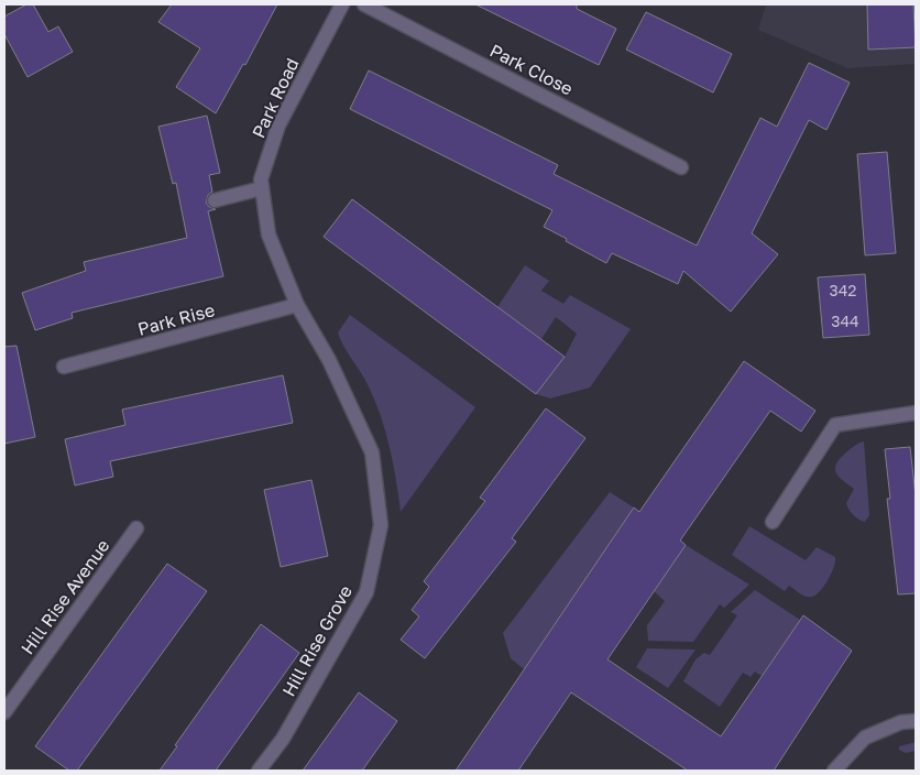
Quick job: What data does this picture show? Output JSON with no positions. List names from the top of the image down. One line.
{"streets":{"street":["Park Close","Park Road","Park Rise","Hill Rise Avenue","Hill Rise Grove"]},"crossings":[["Park Road","Park Rise"],["Park Road","Hill Rise Grove"],["Park Rise","Hill Rise Grove"]],"house_numbers":["342","344"]}
